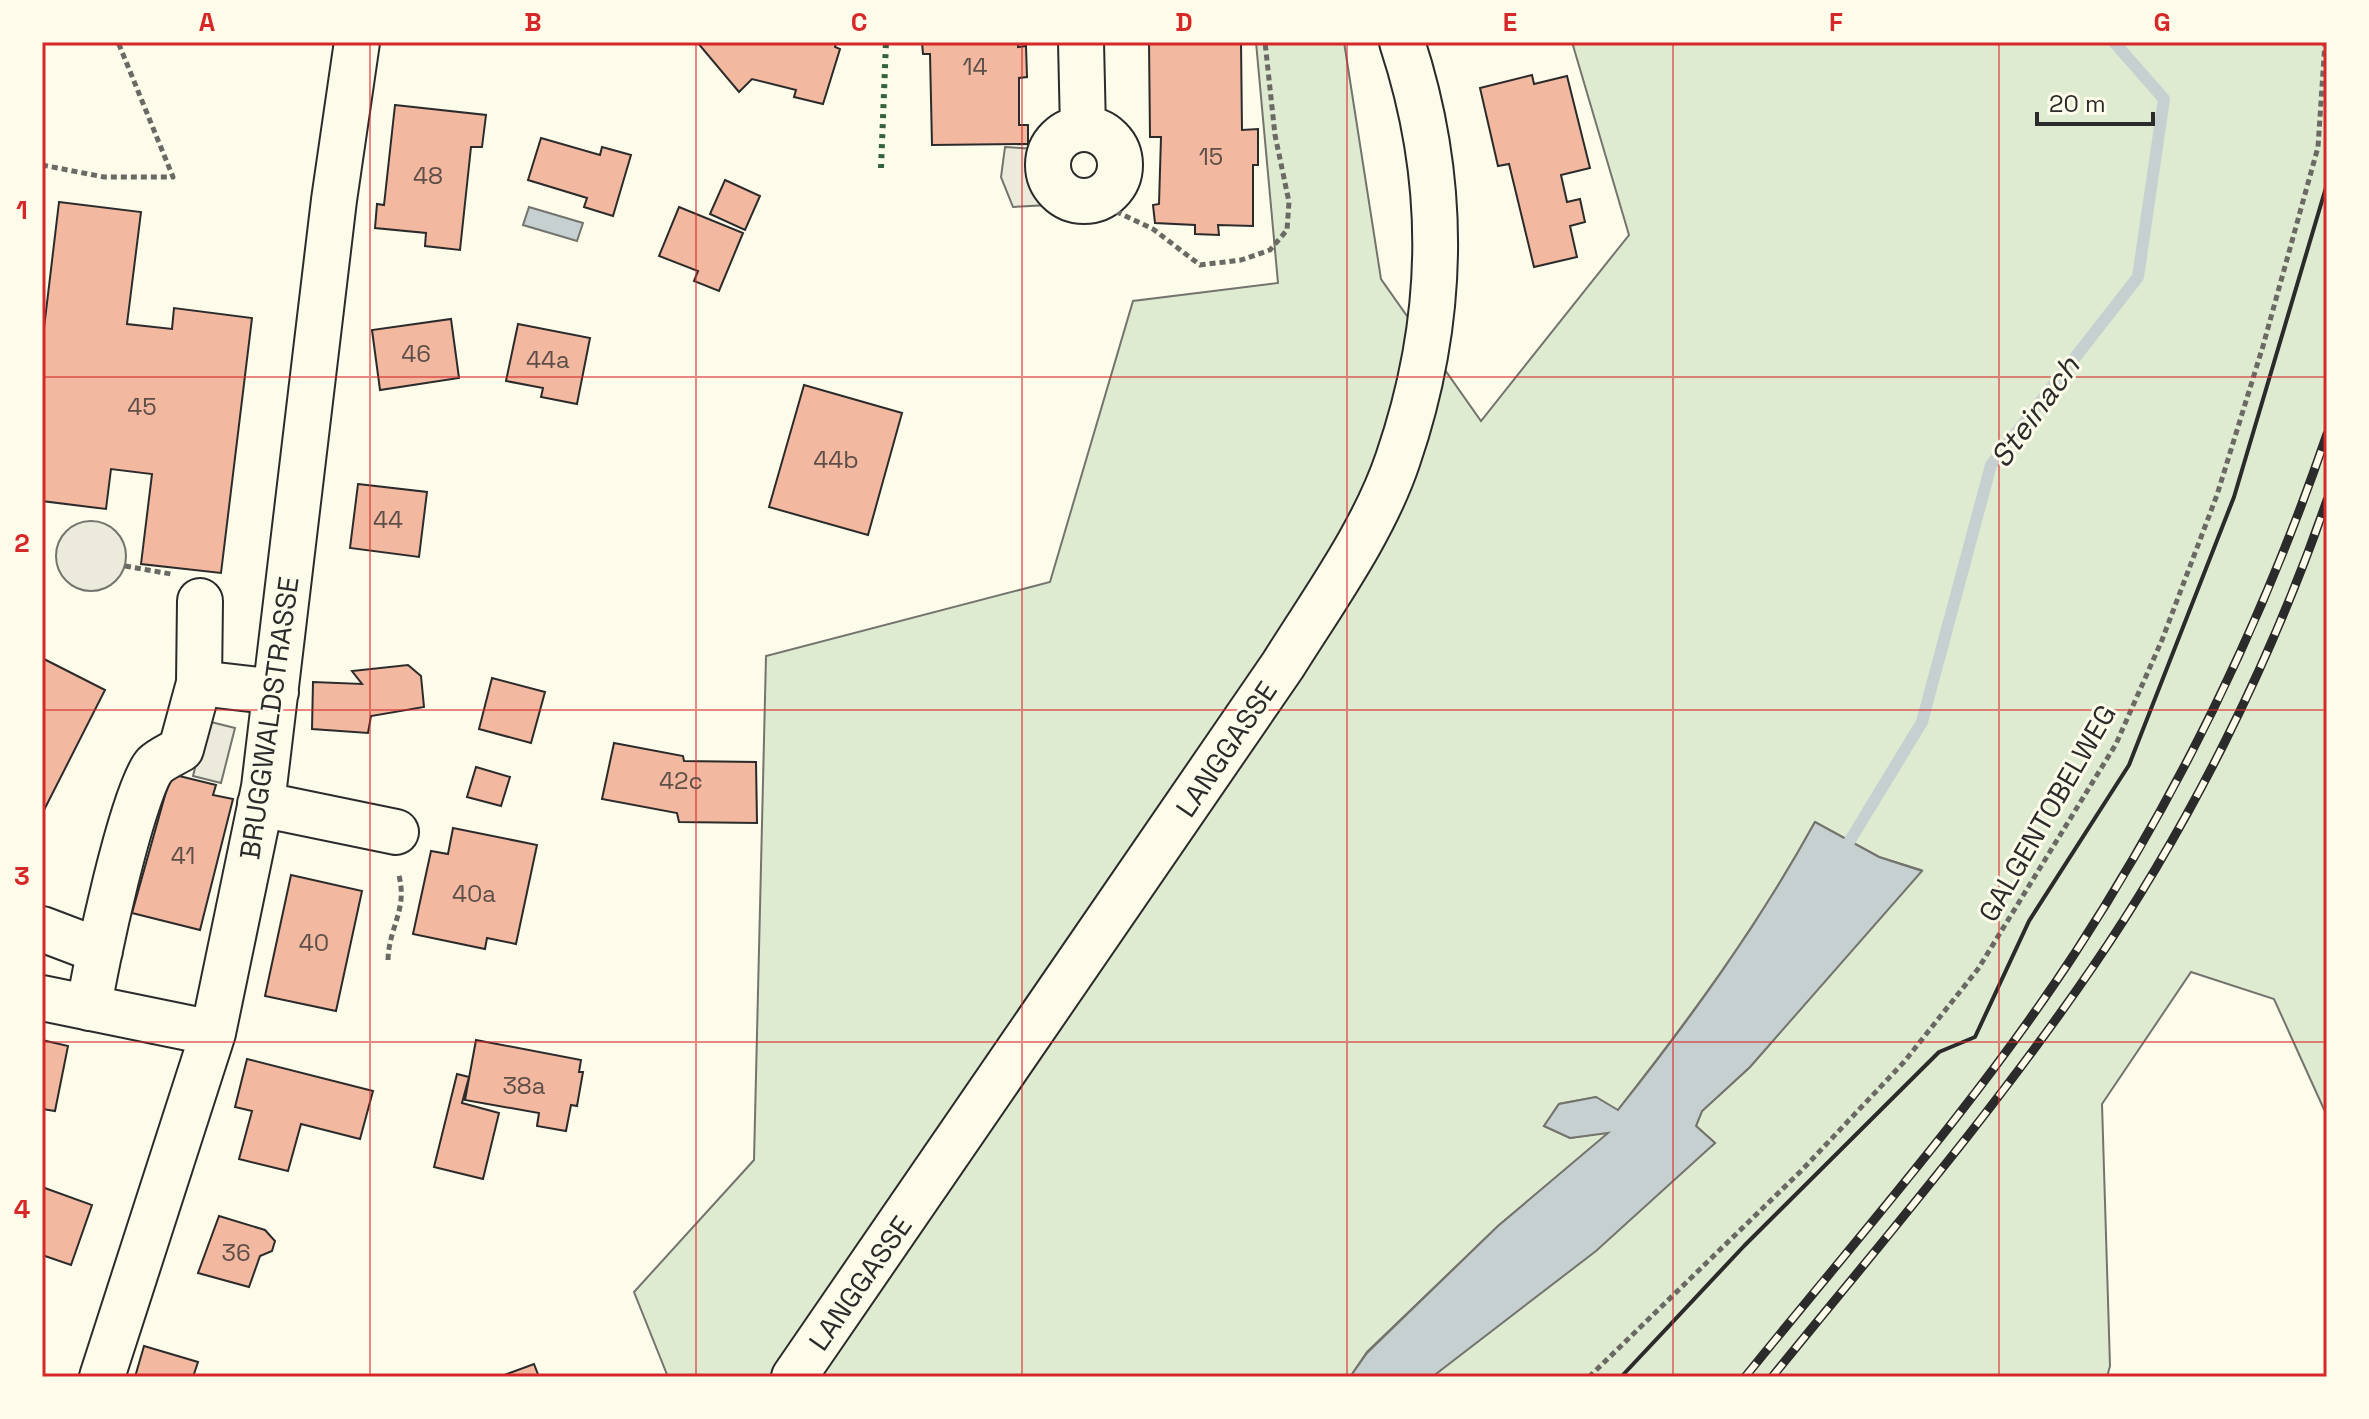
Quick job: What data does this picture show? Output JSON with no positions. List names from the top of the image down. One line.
{"streets":{"street":["BRUGGWALDSTRASSE","LANGGASSE"],"path":["GALGENTOBELWEG"]},"water":["Steinach"],"house_numbers":["14","15","48","46","44a","45","44b","44","42c","41","40a","40","38a","36"],"scale_bar":"20 m","grid":{"columns":["A","B","C","D","E","F","G"],"rows":["1","2","3","4"]}}
